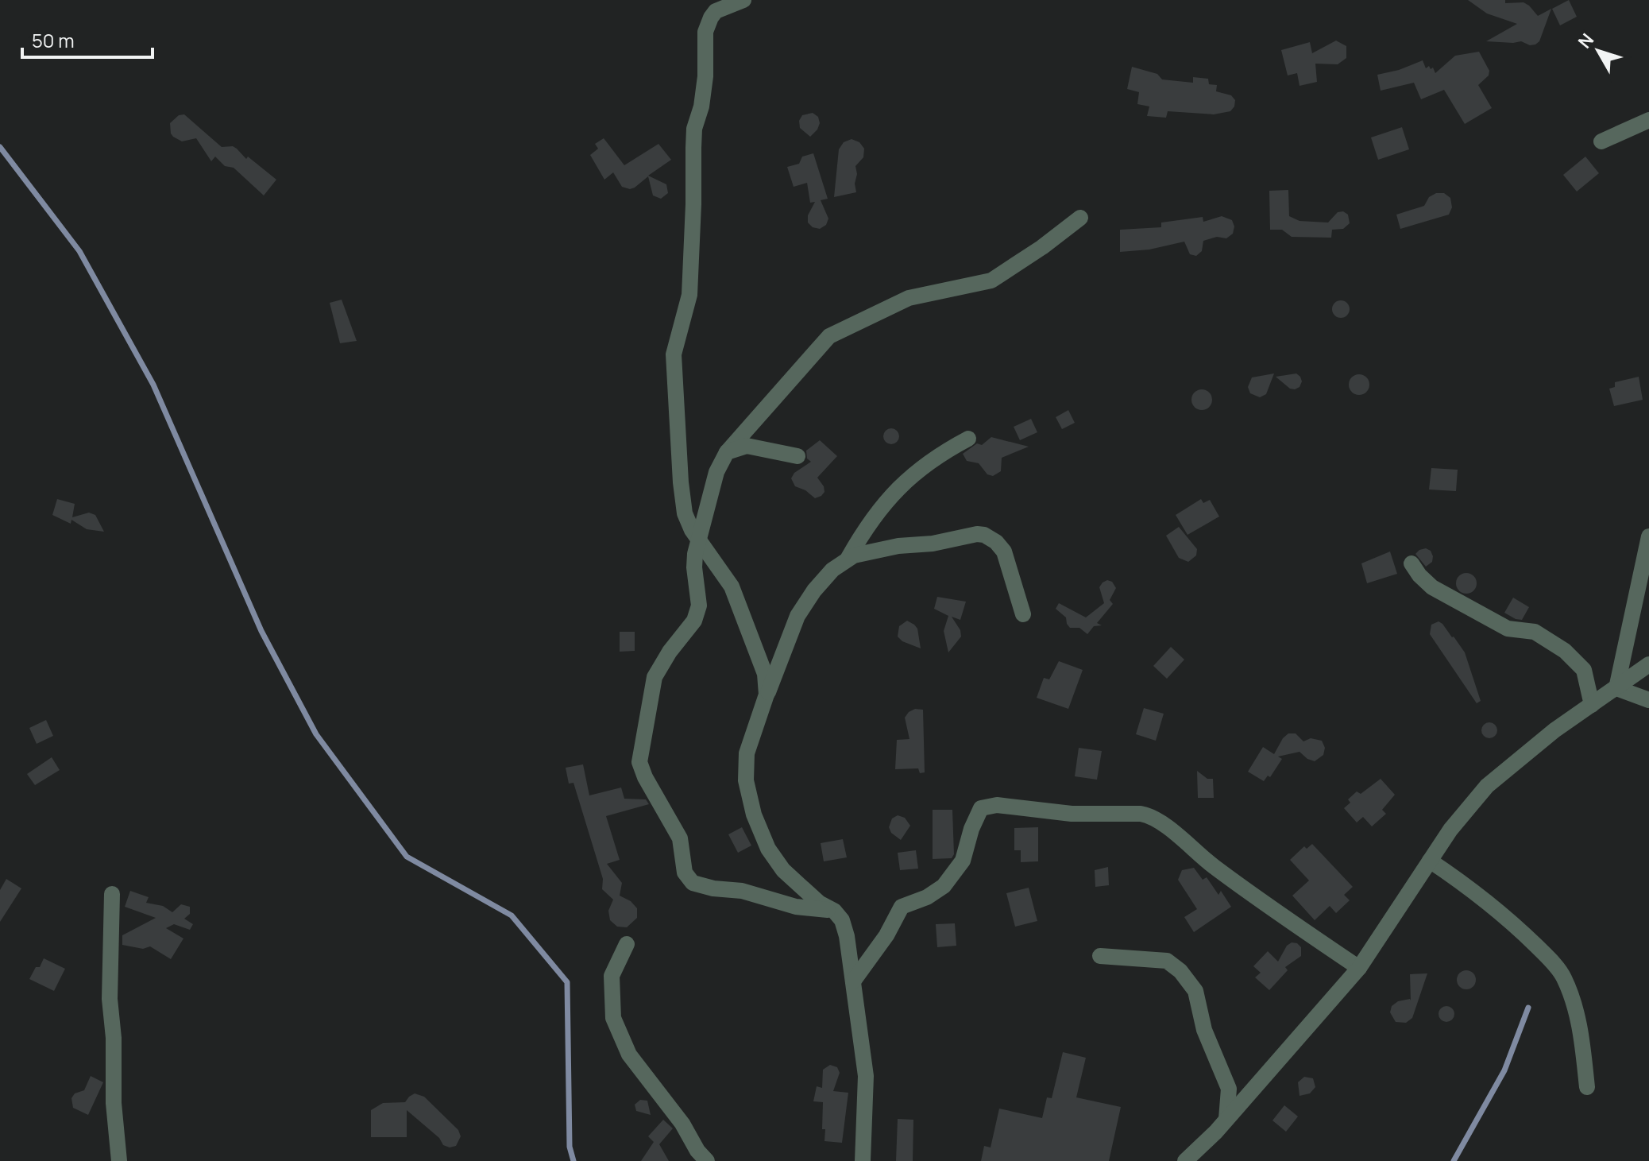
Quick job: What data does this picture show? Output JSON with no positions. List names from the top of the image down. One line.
{"scale_bar":"50 m","north":"top left"}
